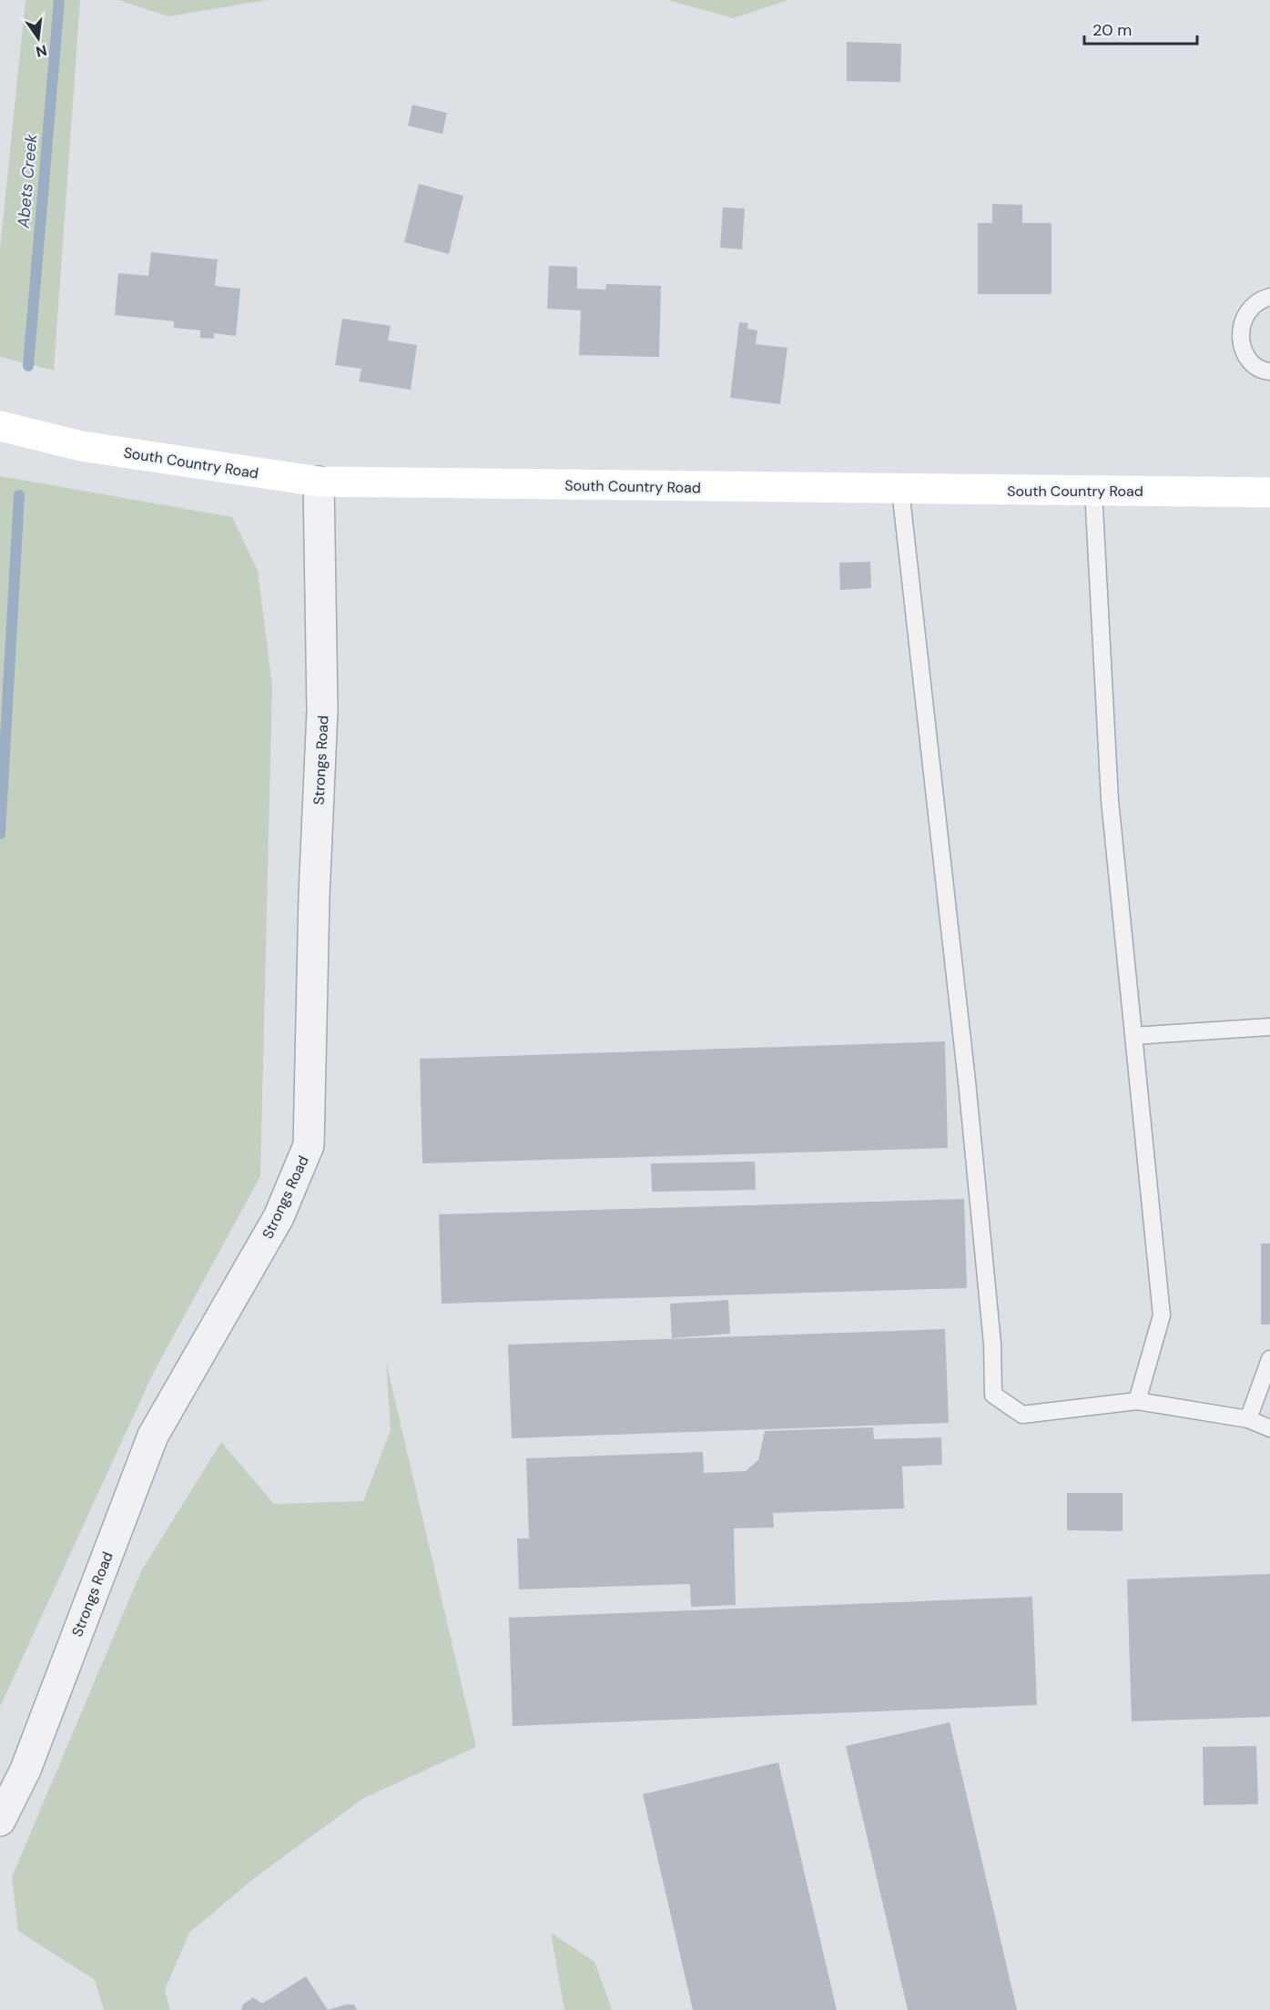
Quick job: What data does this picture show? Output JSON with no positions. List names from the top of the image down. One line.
{"streets":{"main road":["South Country Road"],"street":["Strongs Road"]},"crossings":[["South Country Road","Strongs Road"]],"water":["Abets Creek"],"scale_bar":"20 m","north":"bottom"}
